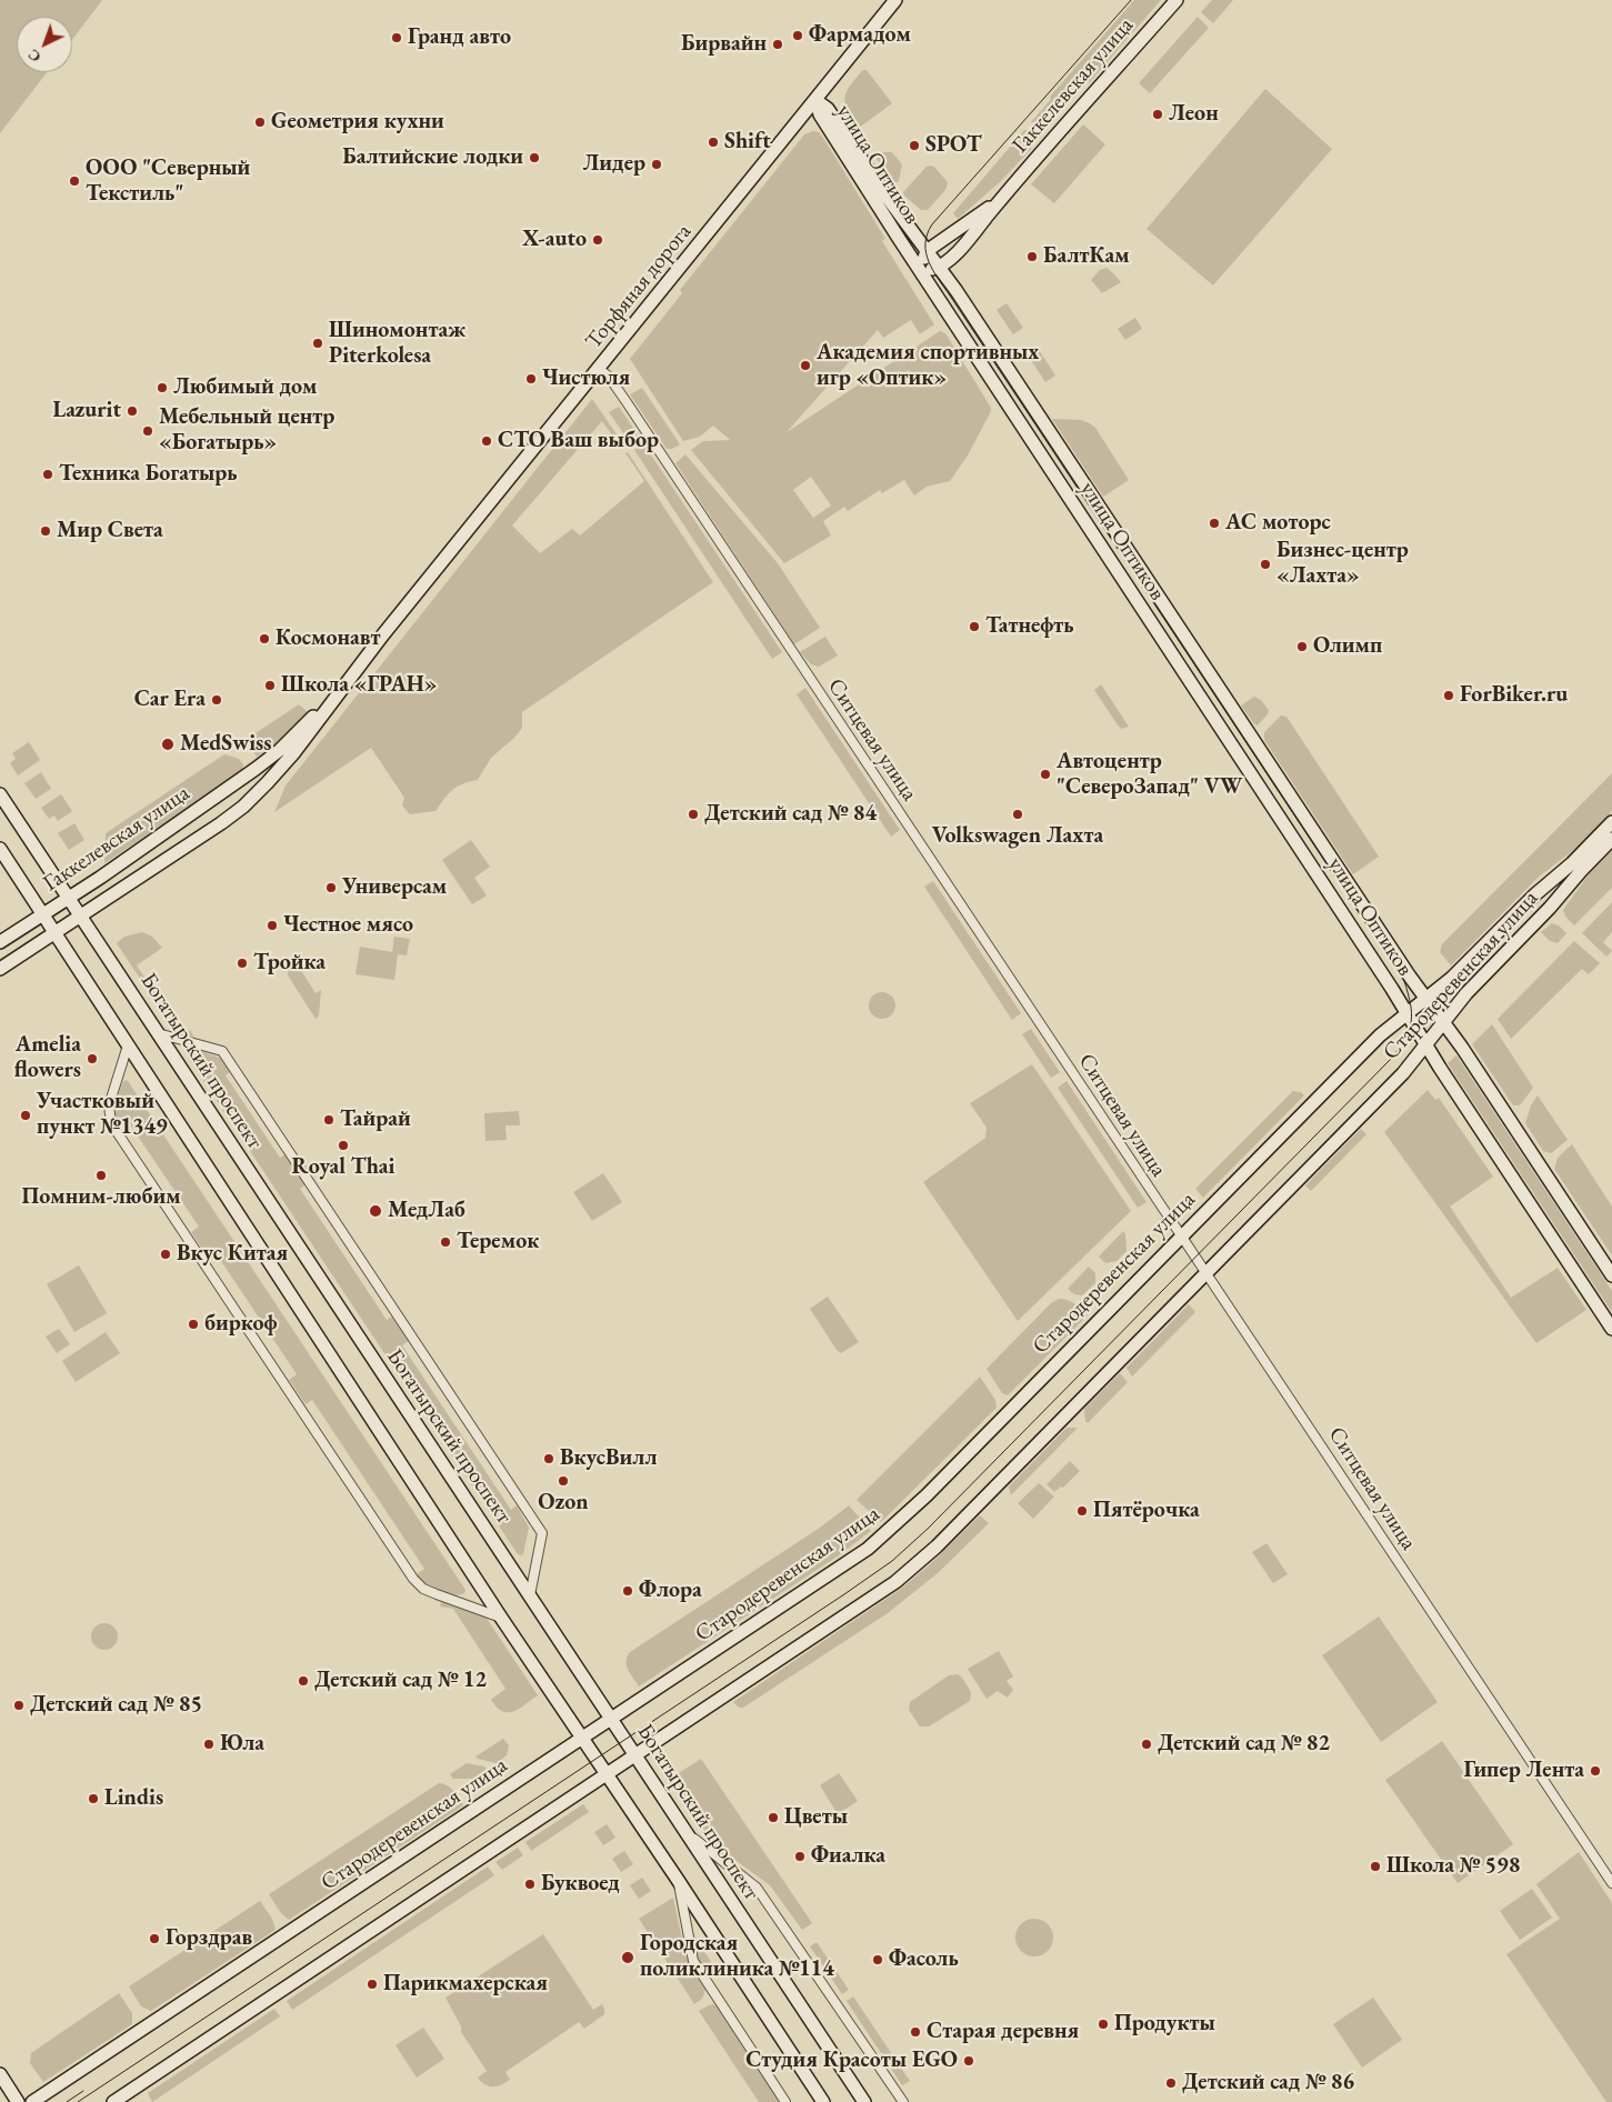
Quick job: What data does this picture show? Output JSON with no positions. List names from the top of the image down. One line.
{"streets":{"main road":["Гаккелевская улица","улица Оптиков","Торфяная дорога","Стародеревенская улица","Богатырский проспект"],"street":["Ситцевая улица"]},"crossings":[["Гаккелевская улица","улица Оптиков"],["Гаккелевская улица","Торфяная дорога"],["Гаккелевская улица","Богатырский проспект"],["улица Оптиков","Торфяная дорога"],["улица Оптиков","Стародеревенская улица"],["Торфяная дорога","Ситцевая улица"],["Ситцевая улица","Стародеревенская улица"],["Стародеревенская улица","Богатырский проспект"]],"places":["Фармадом","Гранд авто","Бирвайн","Леон","Geoметрия кухни","Shift","SPOT","Балтийские лодки","Лидер","ООО \"Северный Текстиль\"","X-auto","БалтКам","Шиномонтаж Piterkolesa","Академия спортивных игр «Оптик»","Чистюля","Любимый дом","Lazurit","Мебельный центр «Богатырь»","СТО Ваш выбор","Техника Богатырь","АС моторс","Мир Света","Бизнес-центр «Лахта»","Татнефть","Космонавт","Олимп","Школа «ГРАН»","ForBiker.ru","Car Era","MedSwiss","Автоцентр \"СевероЗапад\" VW","Детский сад № 84","Volkswagen Лахта","Универсам","Честное мясо","Тройка","Amelia flowers","Участковый пункт №1349","Тайрай","Royal Thai","Помним-любим","МедЛаб","Теремок","Вкус Китая","биркоф","ВкусВилл","Ozon","Пятёрочка","Флора","Детский сад № 12","Детский сад № 85","Юла","Детский сад № 82","Гипер Лента","Lindis","Цветы","Фиалка","Школа № 598","Буквоед","Горздрав","Городская поликлиника №114","Фасоль","Парикмахерская","Продукты","Старая деревня","Студия Красоты EGO","Детский сад № 86"],"north":"bottom left"}
